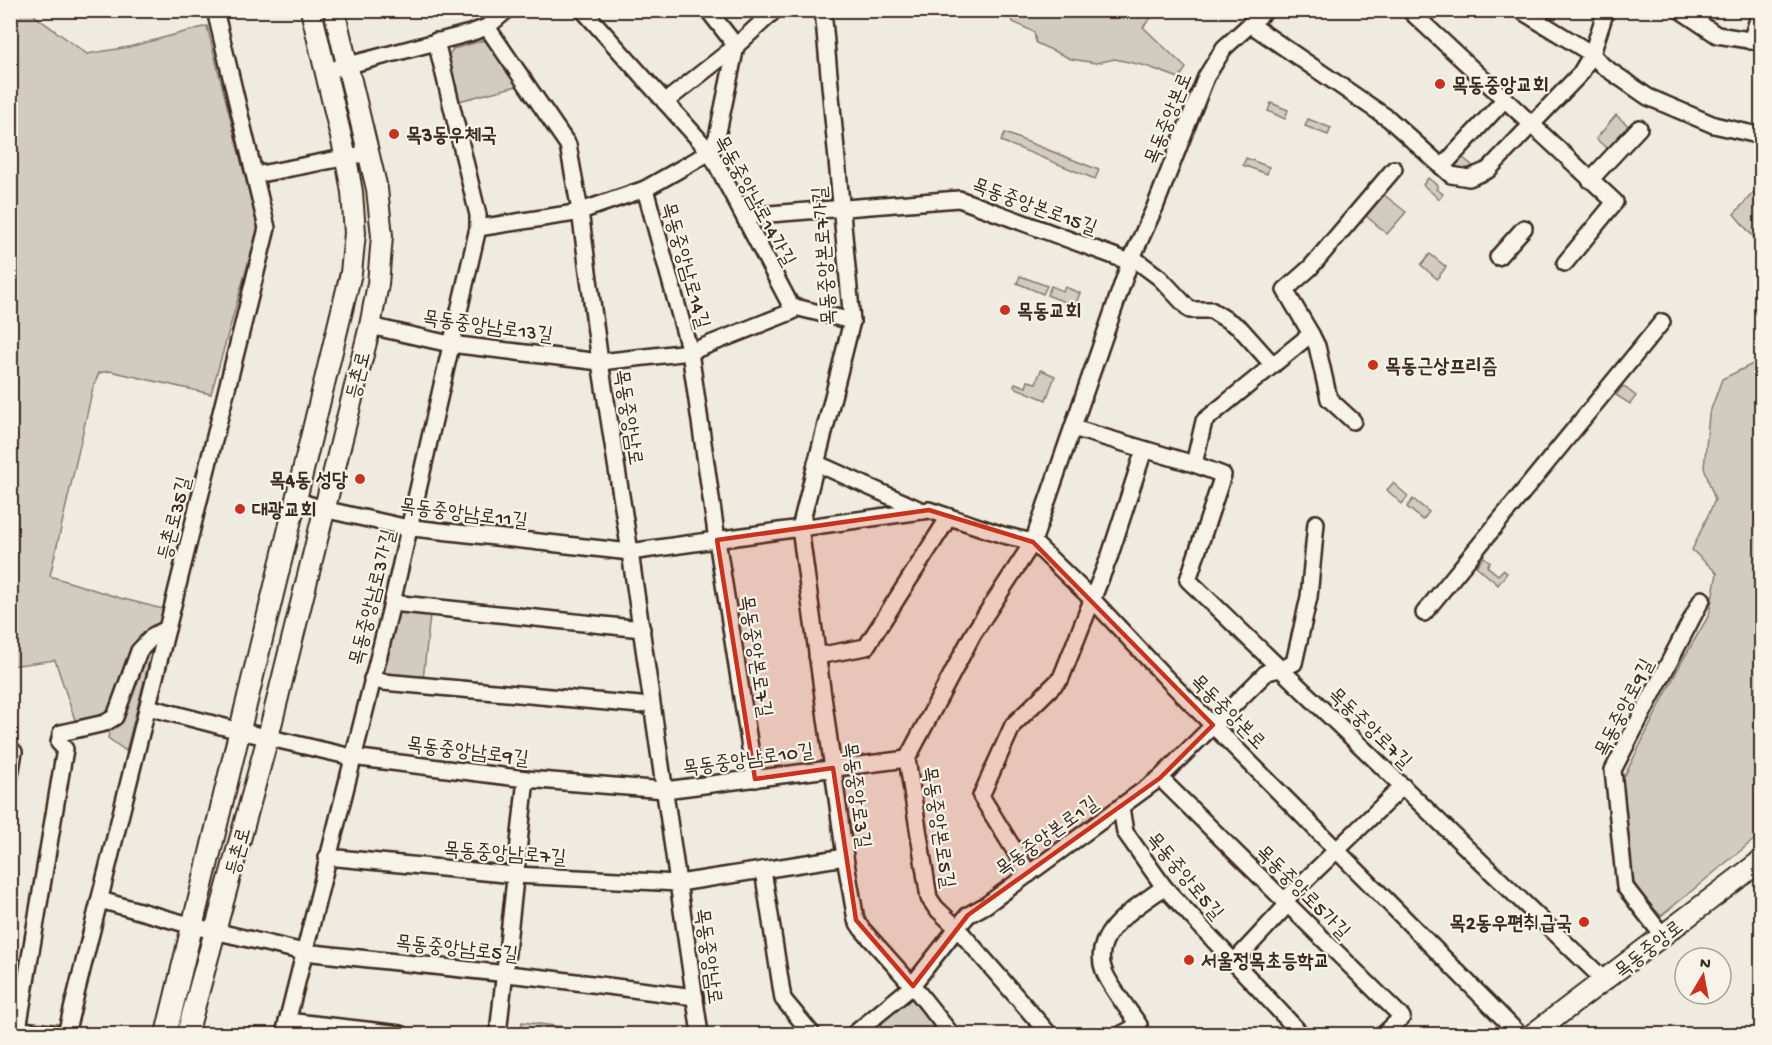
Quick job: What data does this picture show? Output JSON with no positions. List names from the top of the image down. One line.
{"streets":{"main road":["등촌로","목동중앙로"],"street":["목동중앙본로","목동중앙남로14가길","목동중앙본로15길","목동중앙본로7가길","목동중앙남로14길","목동중앙남로13길","목동중앙남로","목동중앙남로11길","등촌로35길","목동중앙남로3가길","목동중앙본로7길","목동중앙로9길","목동중앙로7길","목동중앙남로9길","목동중앙남로10길","목동중앙로3길","목동중앙본로5길","목동중앙본로1길","목동중앙남로7길","목동중앙로5길","목동중앙로5가길","목동중앙남로5길"]},"crossings":[["목동중앙본로","목동중앙본로15길"],["목동중앙본로","목동중앙본로5길"],["목동중앙본로","목동중앙본로1길"],["목동중앙남로14가길","목동중앙본로15길"],["목동중앙남로14가길","목동중앙남로14길"],["목동중앙본로15길","목동중앙본로7가길"],["목동중앙본로7가길","목동중앙로3길"],["목동중앙남로14길","목동중앙남로13길"],["목동중앙남로14길","목동중앙남로"],["목동중앙남로14길","목동중앙본로7길"],["목동중앙남로13길","등촌로"],["목동중앙남로13길","목동중앙남로"],["목동중앙남로13길","목동중앙남로3가길"],["등촌로","목동중앙남로11길"],["등촌로","목동중앙남로9길"],["등촌로","목동중앙남로5길"],["목동중앙남로","목동중앙남로11길"],["목동중앙남로","목동중앙남로9길"],["목동중앙남로","목동중앙남로10길"],["목동중앙남로","목동중앙로3길"],["목동중앙남로","목동중앙남로7길"],["목동중앙남로","목동중앙남로5길"],["목동중앙남로11길","목동중앙남로3가길"],["목동중앙남로3가길","목동중앙남로9길"],["목동중앙남로3가길","목동중앙남로7길"],["목동중앙남로3가길","목동중앙남로5길"],["목동중앙본로7길","목동중앙남로10길"],["목동중앙로9길","목동중앙로"],["목동중앙로7길","목동중앙본로1길"],["목동중앙로7길","목동중앙로"],["목동중앙남로9길","목동중앙남로10길"],["목동중앙남로10길","목동중앙로3길"],["목동중앙남로10길","목동중앙본로5길"],["목동중앙로3길","목동중앙본로1길"],["목동중앙본로5길","목동중앙본로1길"],["목동중앙본로1길","목동중앙로5길"],["목동중앙본로1길","목동중앙로5가길"]],"places":["목동중앙교회","목3동우체국","목동교회","목동근상프리즘","목4동 성당","대광교회","목2동우편취급국","서울정목초등학교"],"north":"top"}
